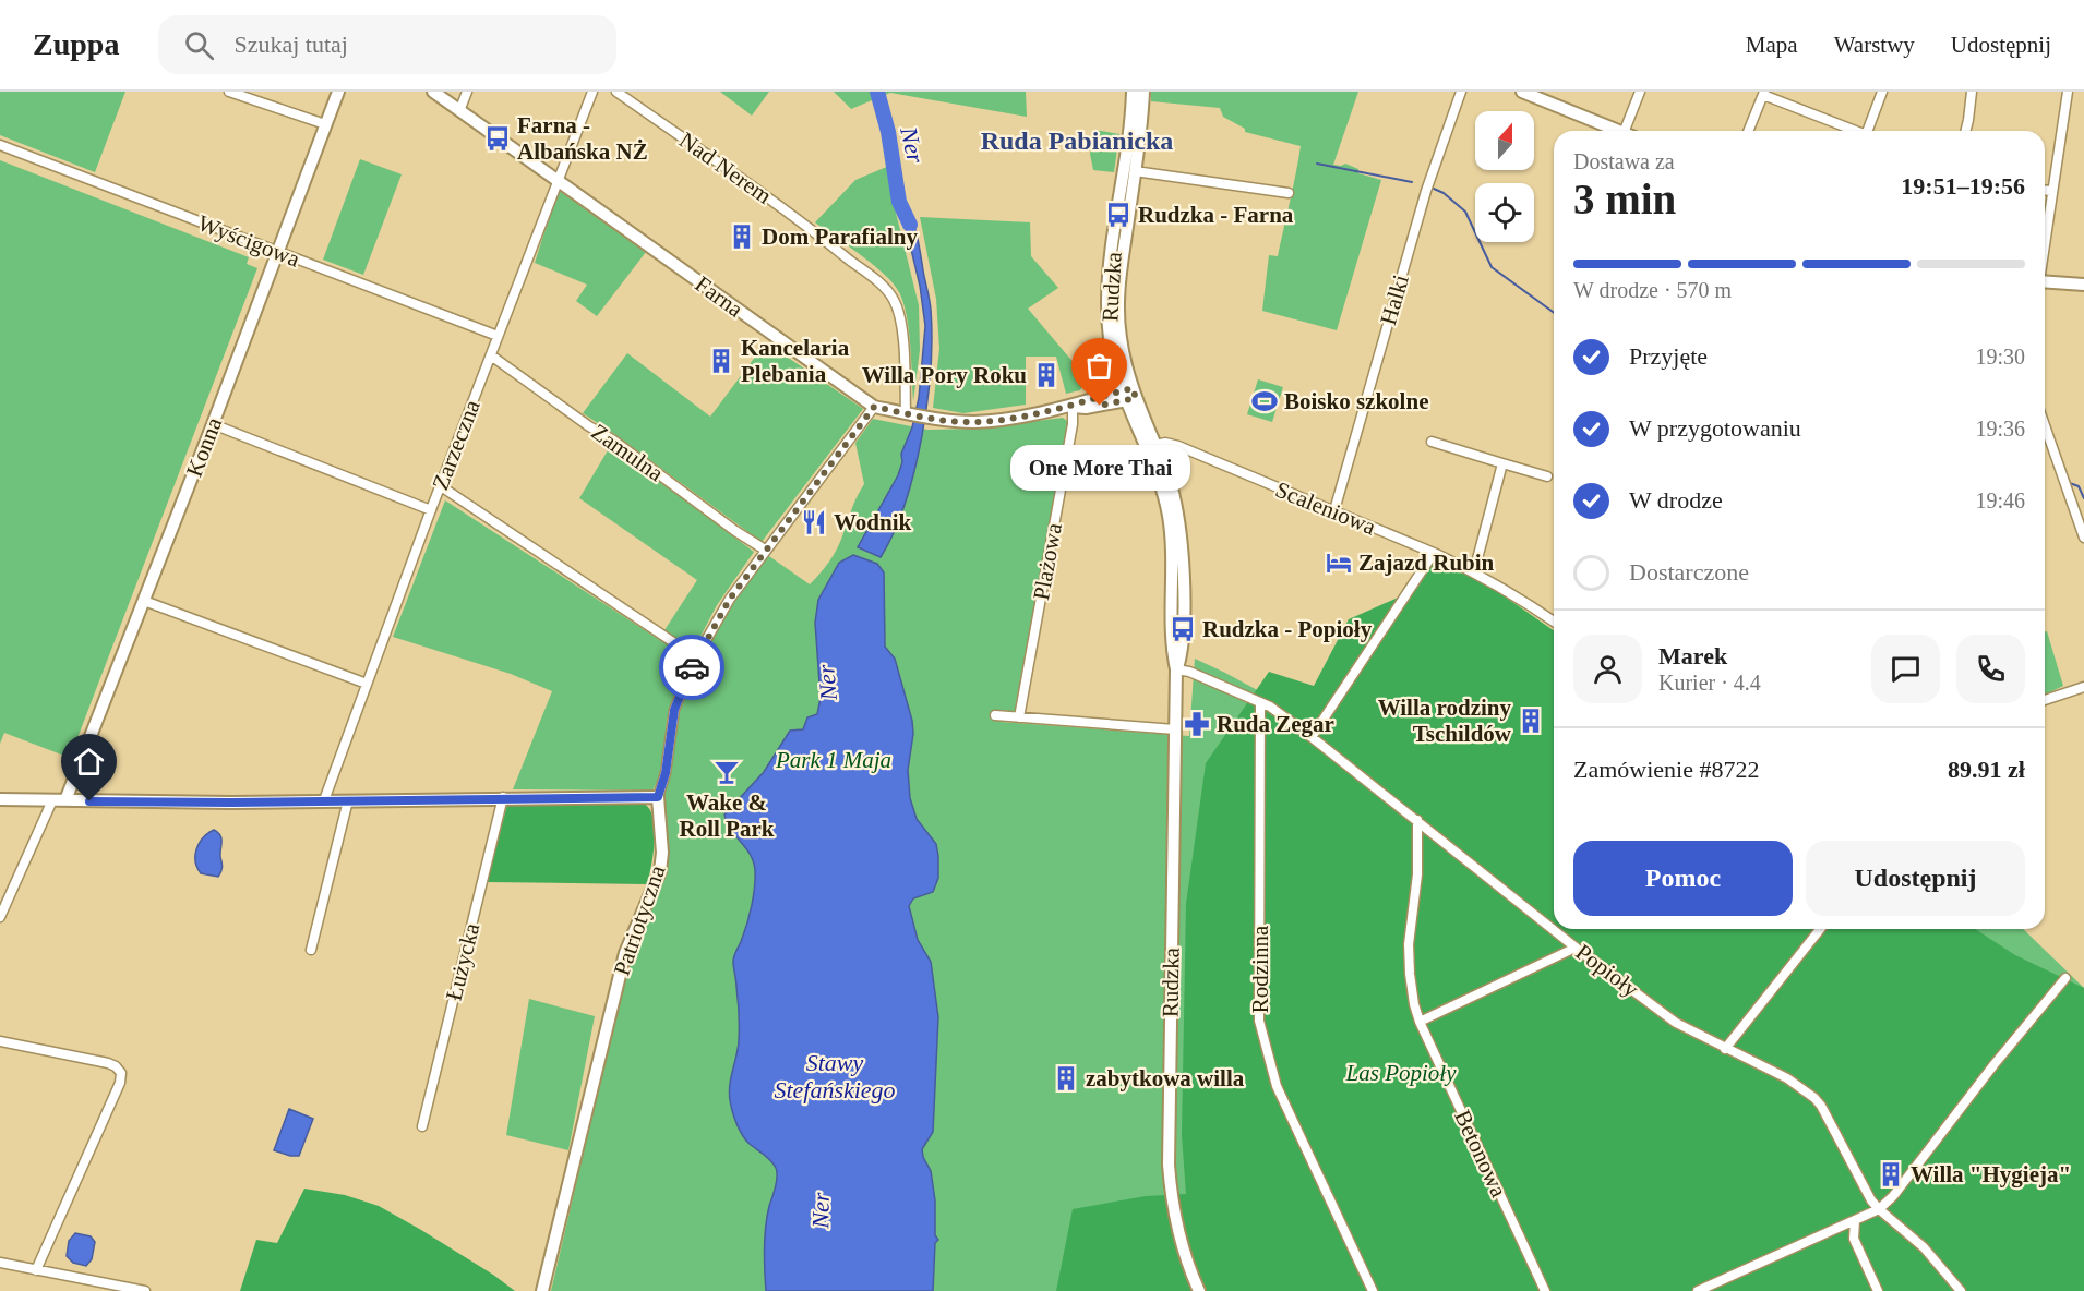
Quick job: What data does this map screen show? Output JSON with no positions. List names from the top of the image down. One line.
{"streets":{"street":["Nad Nerem","Wyścigowa","Rudzka","Farna","Halki","Zarzeczna","Konna","Zamulna","Scaleniowa","Plażowa","Patriotyczna","Łużycka","Rodzinna","Popioły","Betonowa"]},"crossings":[["Nad Nerem","Farna"],["Wyścigowa","Zarzeczna"],["Wyścigowa","Konna"],["Rudzka","Farna"],["Rudzka","Scaleniowa"],["Rudzka","Popioły"],["Farna","Zarzeczna"],["Farna","Plażowa"],["Farna","Patriotyczna"],["Halki","Scaleniowa"],["Zarzeczna","Zamulna"],["Zamulna","Patriotyczna"],["Rodzinna","Popioły"],["Popioły","Betonowa"]],"districts":["Ruda Pabianicka"],"water":["Ner","Stawy Stefańskiego"],"parks":["Park 1 Maja","Las Popioły"],"places":{"bus stop":["Farna - Albańska NŻ","Rudzka - Farna","Rudzka - Popioły"],"building":["Dom Parafialny","Kancelaria Plebania","Willa Pory Roku","Willa rodziny Tschildów","zabytkowa willa","Willa \"Hygieja\""],"sports":["Boisko szkolne"],"other":["One More Thai"],"restaurant":["Wodnik"],"hotel":["Zajazd Rubin"],"pharmacy":["Ruda Zegar"],"bar":["Wake & Roll Park"]},"north":"top","page":{"header":"Zuppa","search":"Szukaj tutaj","nav":["Mapa","Warstwy","Udostępnij"],"heading":["3 min","Dostawa za","19:51–19:56"],"panel":["Marek","Kurier · 4.4","Zamówienie #8722","89.91 zł"],"bar":"W drodze · 570 m","list":[["Przyjęte","19:30"],["W przygotowaniu","19:36"],["W drodze","19:46"],"Dostarczone"],"bubble":"One More Thai","buttons":["Pomoc","Udostępnij"]}}
